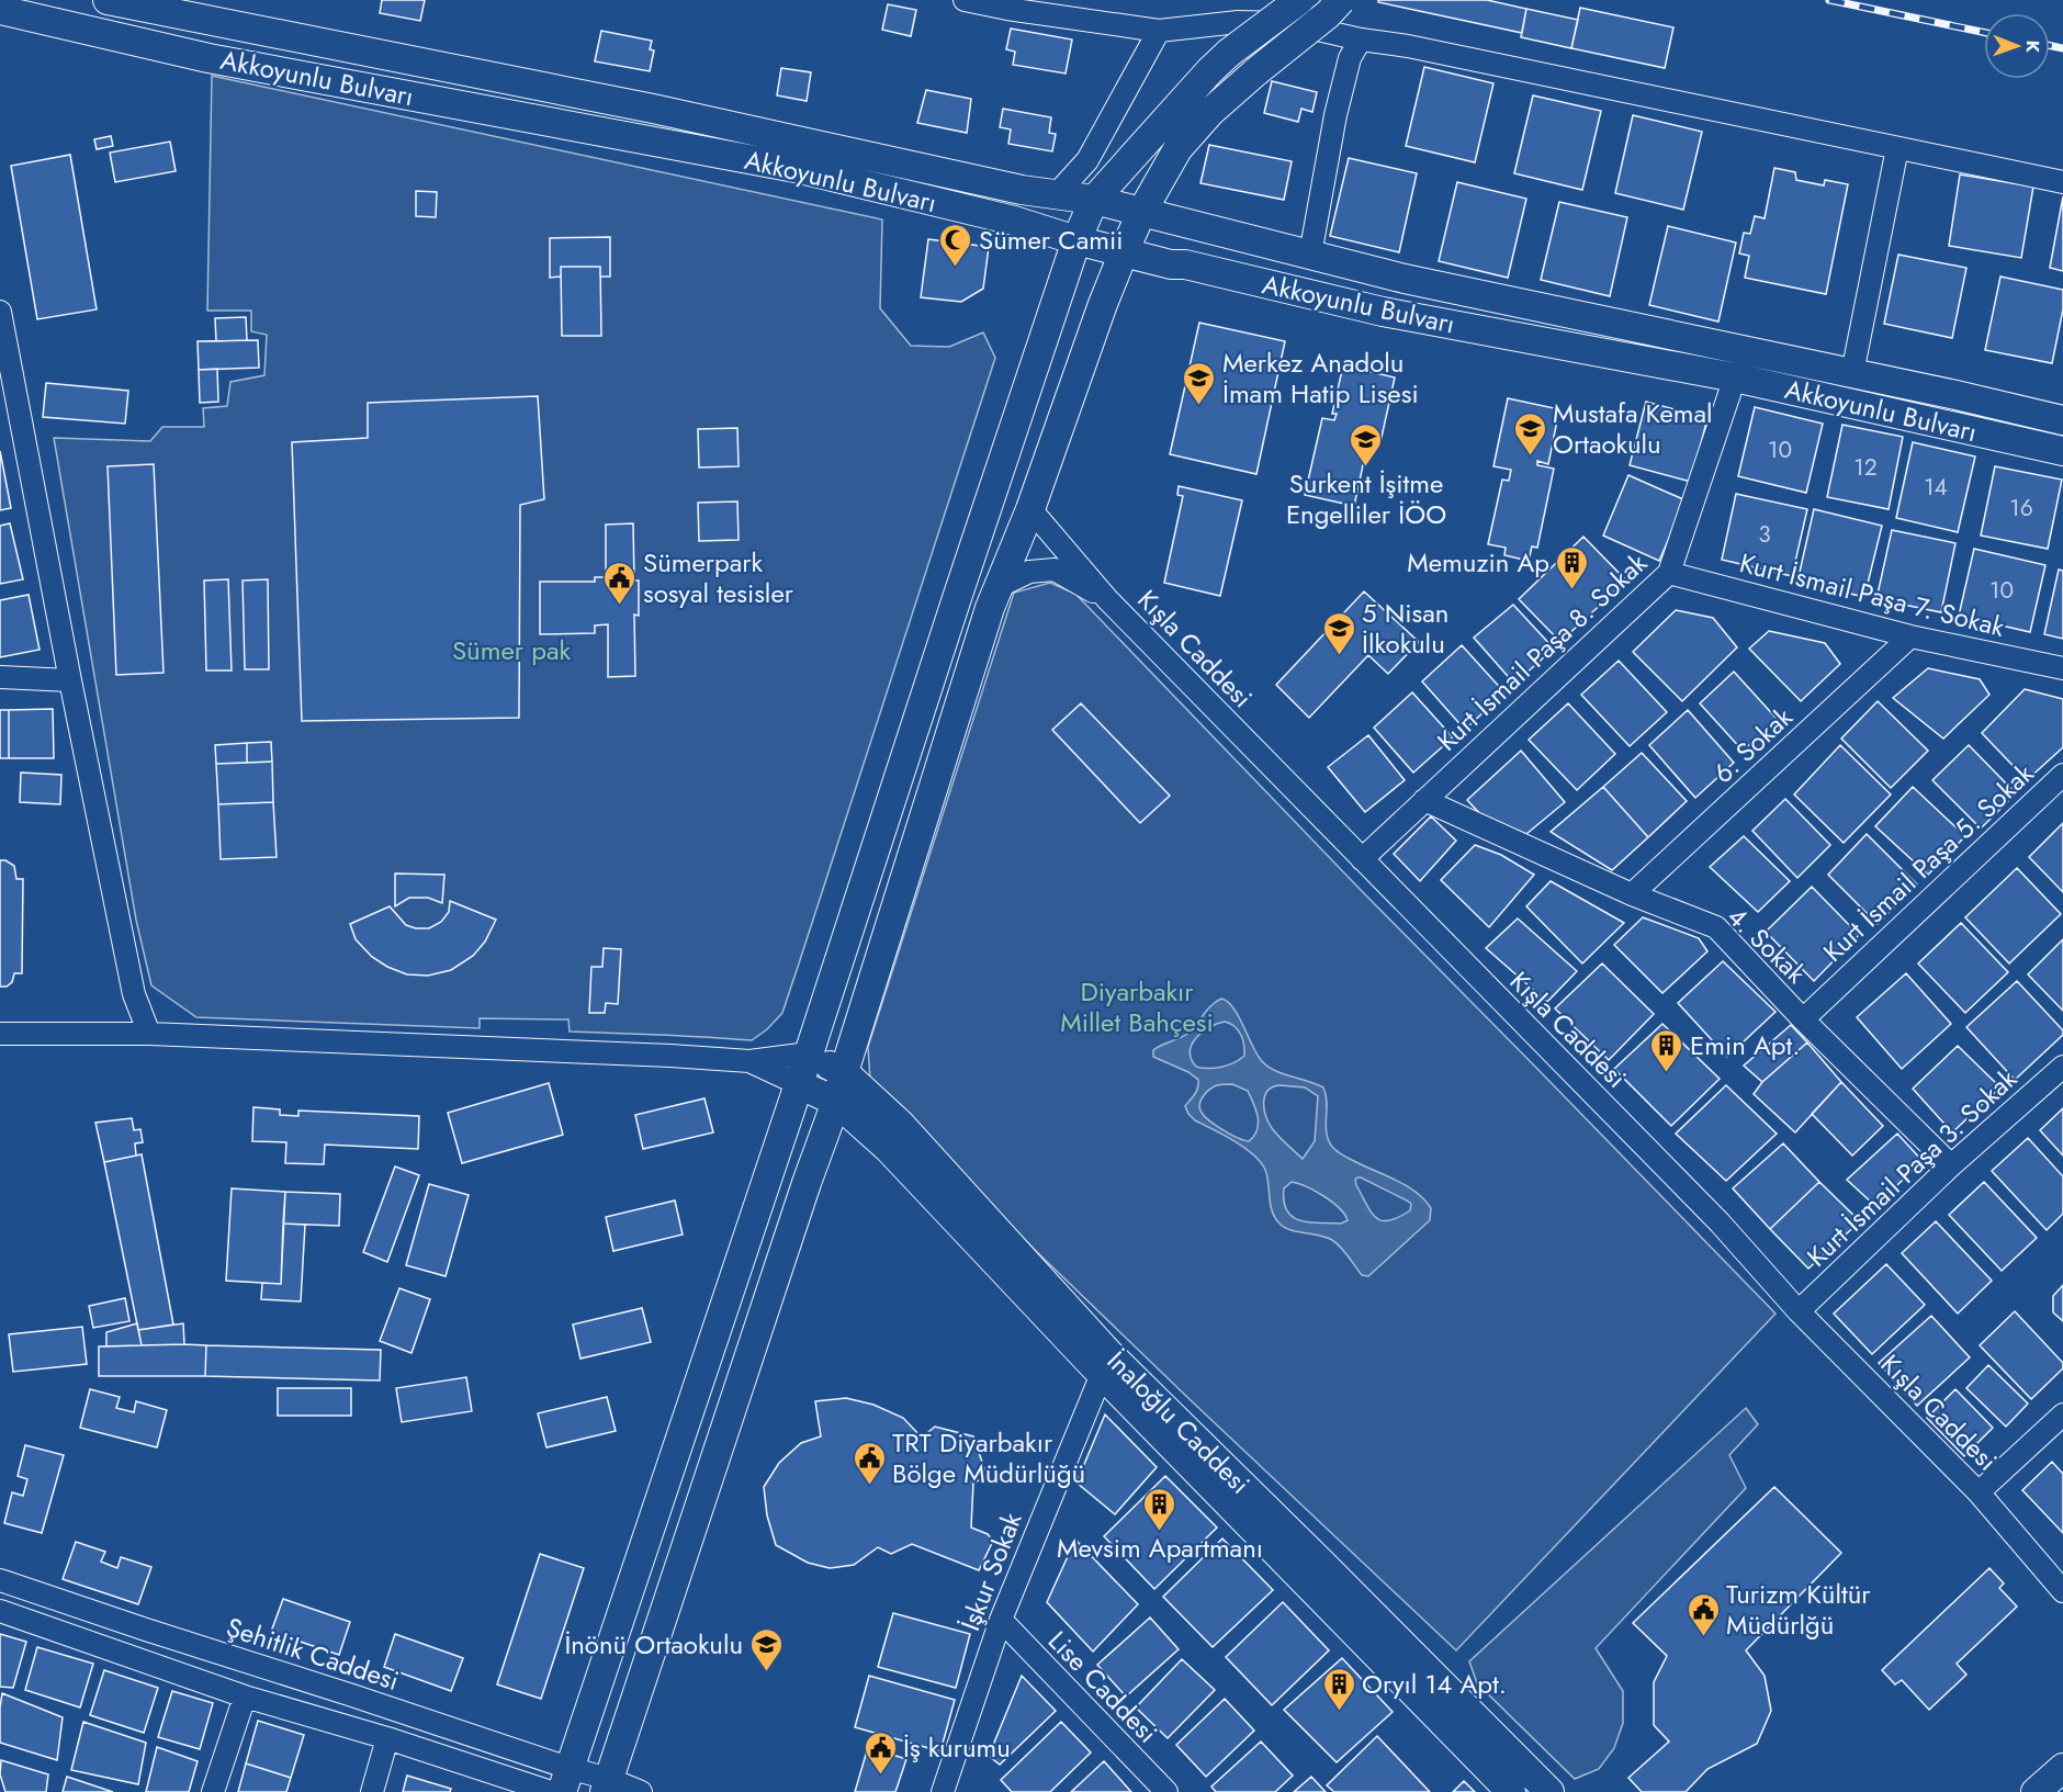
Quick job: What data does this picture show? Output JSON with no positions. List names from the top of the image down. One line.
{"streets":{"main road":["Akkoyunlu Bulvarı","İnaloğlu Caddesi"],"street":["Kurt İsmail Paşa 7. Sokak","Kışla Caddesi","Kurt İsmail Paşa 8. Sokak","6. Sokak","Kurt İsmail Paşa 5. Sokak","4. Sokak","Kurt İsmail Paşa 3. Sokak","İşkur Sokak","Şehitlik Caddesi","Lise Caddesi"]},"crossings":[["Akkoyunlu Bulvarı","Kurt İsmail Paşa 8. Sokak"],["Kurt İsmail Paşa 7. Sokak","Kurt İsmail Paşa 8. Sokak"],["Kurt İsmail Paşa 7. Sokak","6. Sokak"],["Kışla Caddesi","Kurt İsmail Paşa 8. Sokak"],["Kışla Caddesi","Kurt İsmail Paşa 3. Sokak"],["Kurt İsmail Paşa 8. Sokak","4. Sokak"],["6. Sokak","4. Sokak"],["Kurt İsmail Paşa 5. Sokak","4. Sokak"],["4. Sokak","Kurt İsmail Paşa 3. Sokak"],["İnaloğlu Caddesi","İşkur Sokak"],["İşkur Sokak","Lise Caddesi"]],"parks":["Sümer pak","Diyarbakır Millet Bahçesi"],"places":{"mosque":["Sümer Camii"],"school or university":["Merkez Anadolu İmam Hatip Lisesi","Mustafa Kemal Ortaokulu","Surkent İşitme Engelliler İÖO","5 Nisan İlkokulu","İnönü Ortaokulu"],"building":["Memuzin Ap","Emin Apt.","Mevsim Apartmanı","Oryıl 14 Apt."],"public building":["Sümerpark sosyal tesisler","TRT Diyarbakır Bölge Müdürlüğü","Turizm Kültür Müdürlğü","İş kurumu"]},"house_numbers":["10","12","14","16","3","10"],"north":"right"}
